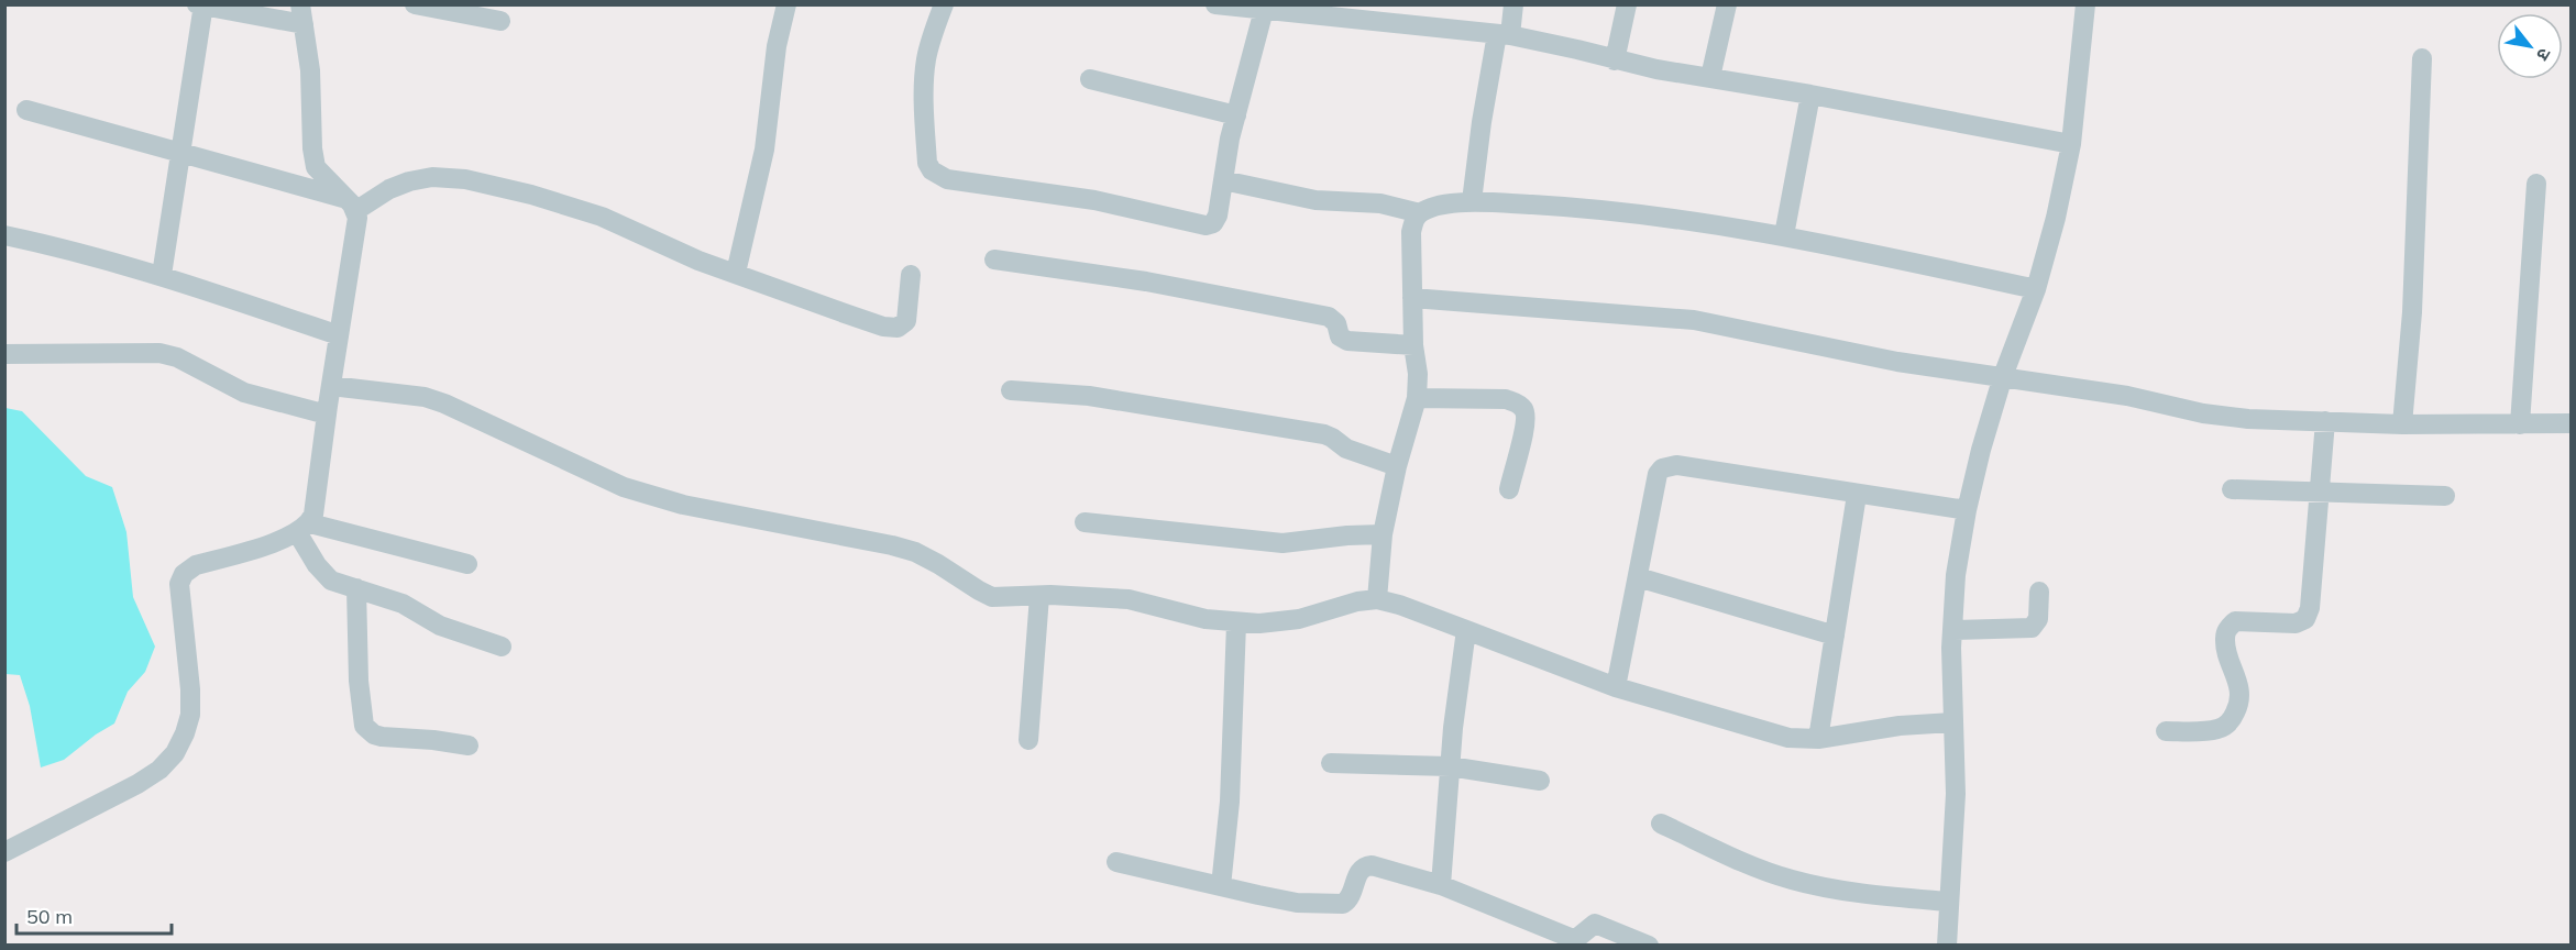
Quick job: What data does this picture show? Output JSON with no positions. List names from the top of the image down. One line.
{"scale_bar":"50 m","north":"bottom right"}
